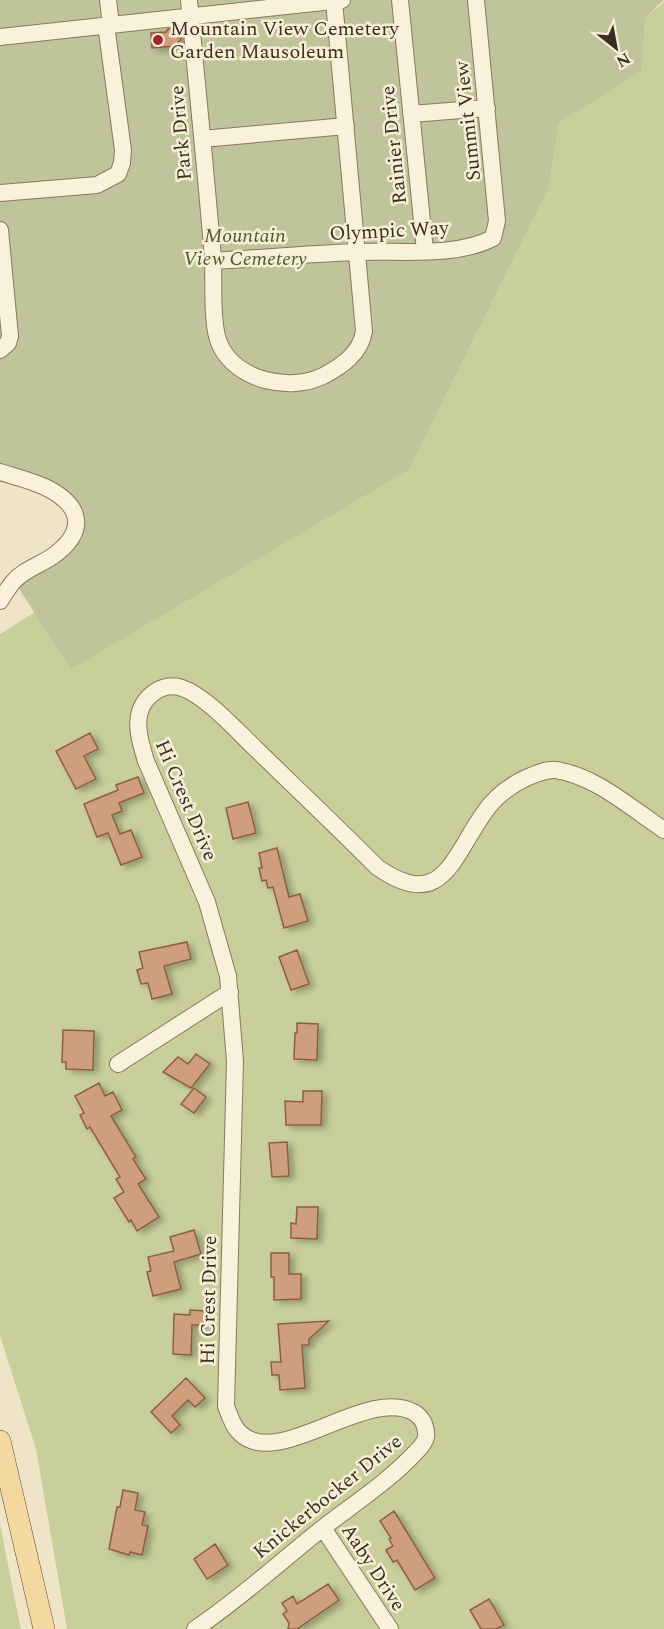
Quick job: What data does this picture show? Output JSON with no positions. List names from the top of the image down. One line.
{"streets":{"street":["Summit View","Park Drive","Rainier Drive","Olympic Way","Hi Crest Drive","Knickerbocker Drive","Aaby Drive"]},"crossings":[["Summit View","Olympic Way"],["Park Drive","Olympic Way"],["Rainier Drive","Olympic Way"],["Hi Crest Drive","Knickerbocker Drive"],["Knickerbocker Drive","Aaby Drive"]],"parks":["Mountain View Cemetery"],"places":["Mountain View Cemetery Garden Mausoleum"],"north":"bottom right"}
